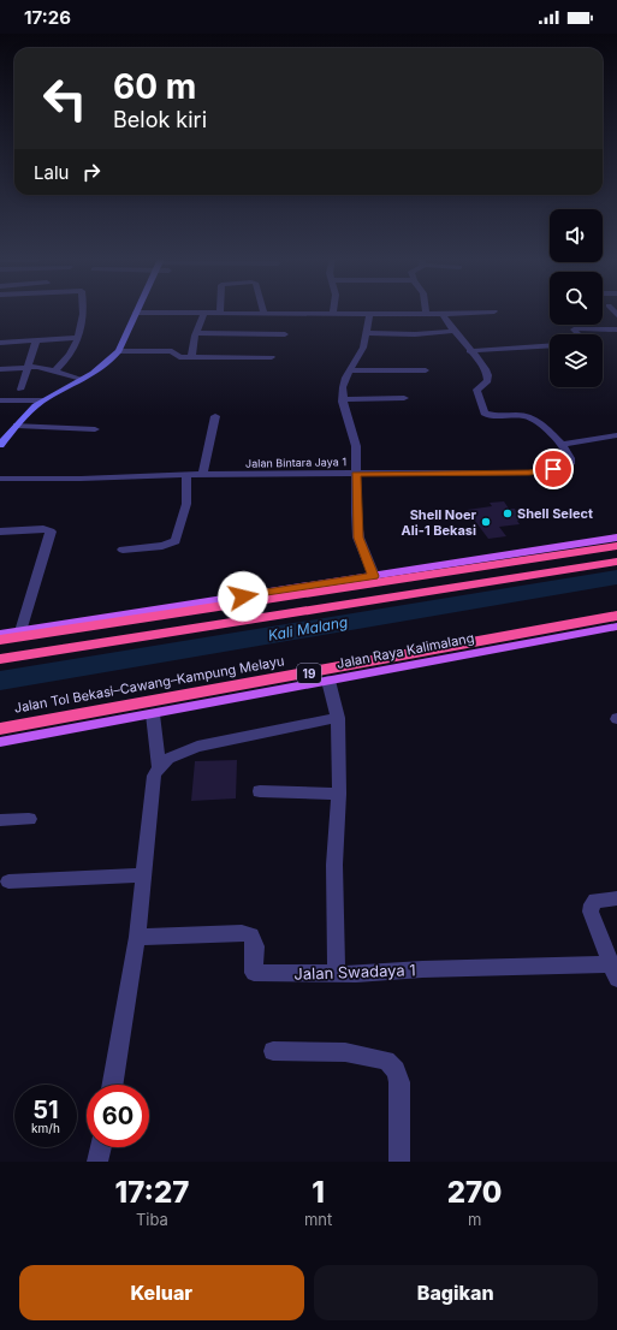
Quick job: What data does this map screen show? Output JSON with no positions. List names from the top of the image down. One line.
{"streets":{"highway":["19","Jalan Tol Bekasi–Cawang–Kampung Melayu"],"main road":["Jalan Raya Kalimalang"],"street":["Jalan Bintara Jaya 1","Jalan Swadaya 1"]},"water":["Kali Malang"],"places":["Shell Select","Shell Noer Ali-1 Bekasi"],"page":{"status":"17:26","turn":["60 m","Belok kiri"],"then":"Lalu","speed":"51 km/h","limit":"60","eta":["17:27","Tiba","1","mnt","270","m"],"buttons":["Keluar","Bagikan"]}}
